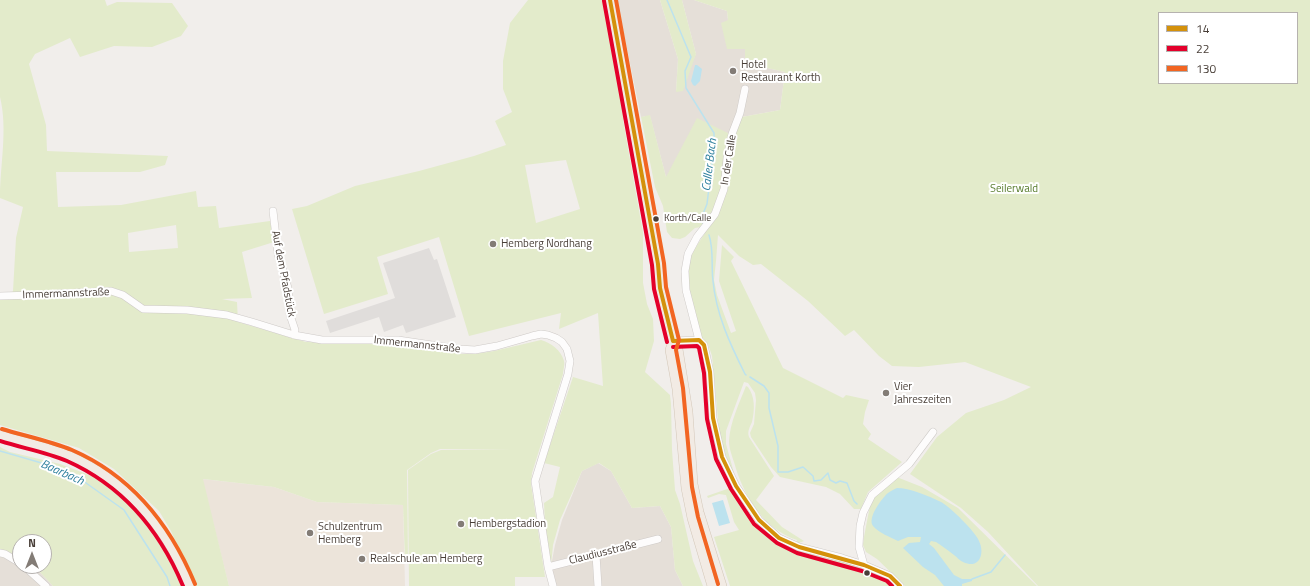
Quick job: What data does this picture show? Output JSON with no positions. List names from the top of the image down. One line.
{"streets":{"street":["In der Calle","Auf dem Pfadstück","Immermannstraße","Claudiusstraße"]},"crossings":[["Auf dem Pfadstück","Immermannstraße"],["Immermannstraße","Claudiusstraße"]],"water":["Caller Bach","Baarbach"],"parks":["Seilerwald"],"places":["Hotel Restaurant Korth","Korth/Calle","Hemberg Nordhang","Vier Jahreszeiten","Hembergstadion","Schulzentrum Hemberg","Realschule am Hemberg"],"lines":["transit line 14","transit line 130","transit line 22"],"legend":["14","22","130"],"north":"top"}
